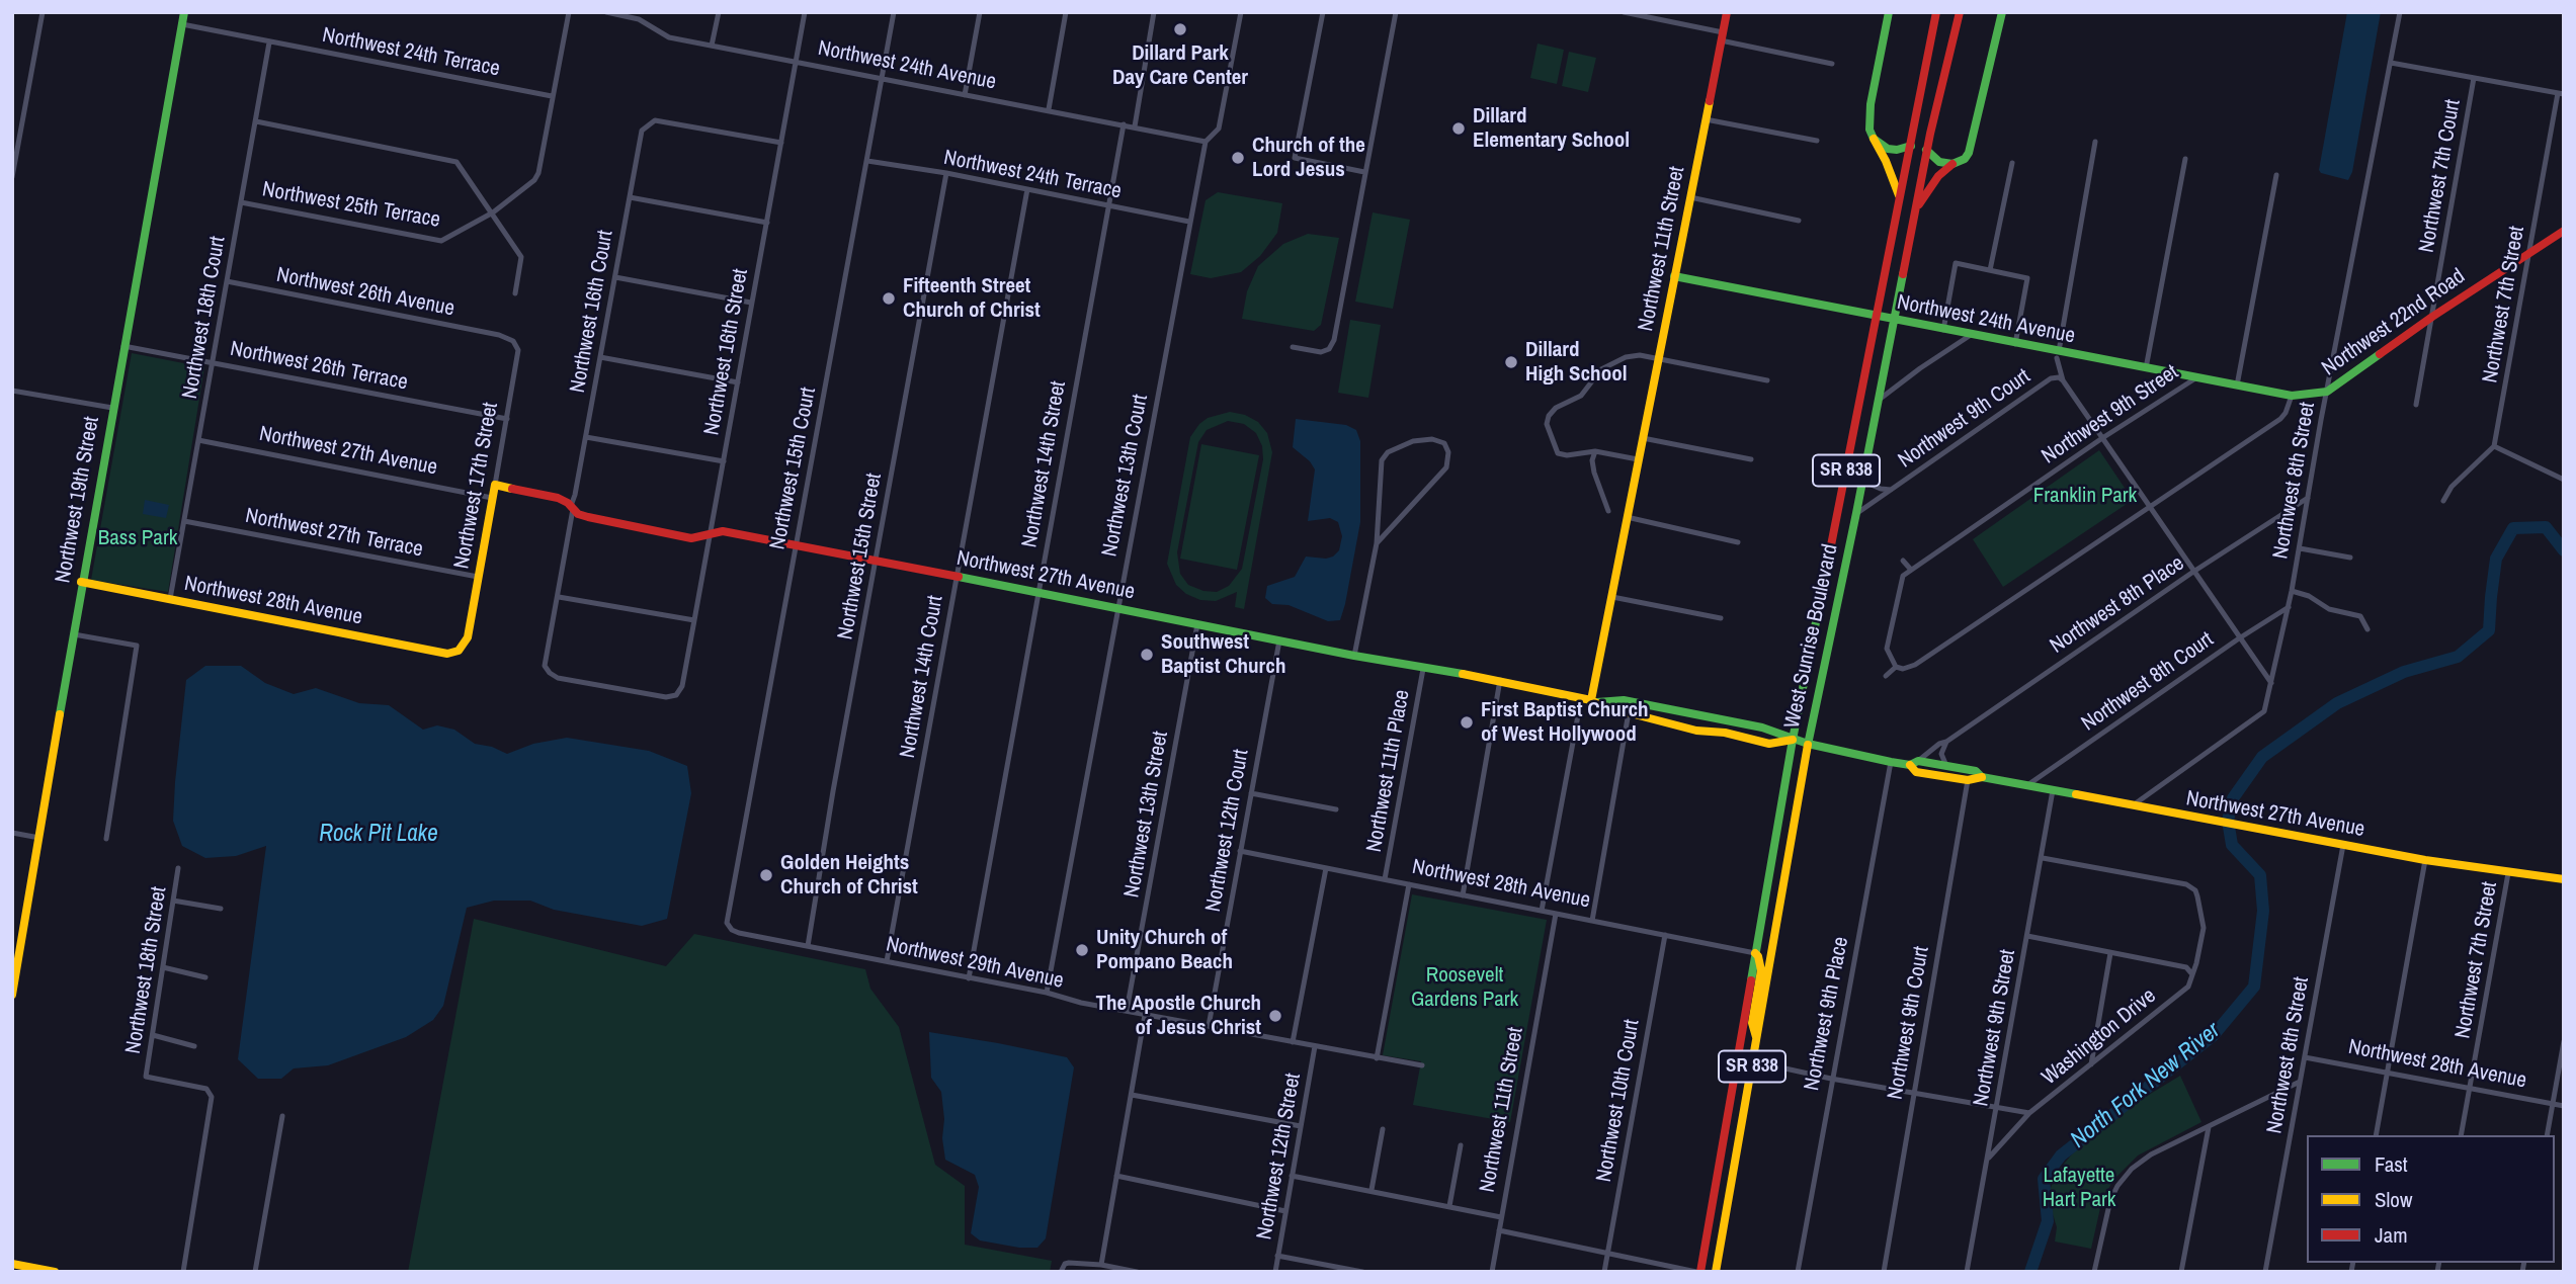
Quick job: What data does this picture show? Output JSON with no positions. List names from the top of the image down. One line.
{"streets":{"street":["Northwest 24th Terrace","Northwest 24th Avenue","Northwest 7th Court","Northwest 25th Terrace","Northwest 11th Street","Northwest 26th Avenue","Northwest 7th Street","Northwest 16th Court","Northwest 18th Court","Northwest 22nd Road","Northwest 16th Street","Northwest 26th Terrace","Northwest 9th Street","Northwest 9th Court","Northwest 27th Avenue","Northwest 14th Street","Northwest 15th Court","SR 838","Northwest 13th Court","Northwest 8th Street","Northwest 17th Street","Northwest 19th Street","Northwest 27th Terrace","Northwest 15th Street","Northwest 28th Avenue","Northwest 8th Place","West Sunrise Boulevard","Northwest 14th Court","Northwest 8th Court","Northwest 11th Place","Northwest 13th Street","Northwest 12th Court","Northwest 29th Avenue","Northwest 18th Street","Northwest 9th Place","Washington Drive","Northwest 10th Court","Northwest 12th Street"]},"crossings":[["Northwest 24th Terrace","Northwest 18th Court"],["Northwest 24th Terrace","Northwest 14th Street"],["Northwest 24th Terrace","Northwest 15th Court"],["Northwest 24th Terrace","Northwest 13th Court"],["Northwest 24th Terrace","Northwest 19th Street"],["Northwest 24th Terrace","Northwest 15th Street"],["Northwest 24th Terrace","Northwest 14th Court"],["Northwest 24th Avenue","Northwest 11th Street"],["Northwest 24th Avenue","Northwest 22nd Road"],["Northwest 24th Avenue","Northwest 16th Street"],["Northwest 24th Avenue","Northwest 9th Street"],["Northwest 24th Avenue","Northwest 9th Court"],["Northwest 24th Avenue","Northwest 14th Street"],["Northwest 24th Avenue","Northwest 15th Court"],["Northwest 24th Avenue","Northwest 13th Court"],["Northwest 24th Avenue","West Sunrise Boulevard"],["Northwest 7th Court","Northwest 22nd Road"],["Northwest 25th Terrace","Northwest 18th Court"],["Northwest 11th Street","Northwest 27th Avenue"],["Northwest 11th Street","Northwest 28th Avenue"],["Northwest 26th Avenue","Northwest 18th Court"],["Northwest 26th Avenue","Northwest 17th Street"],["Northwest 7th Street","Northwest 22nd Road"],["Northwest 7th Street","Northwest 27th Avenue"],["Northwest 7th Street","Northwest 28th Avenue"],["Northwest 16th Court","Northwest 16th Street"],["Northwest 16th Court","Northwest 27th Avenue"],["Northwest 18th Court","Northwest 26th Terrace"],["Northwest 18th Court","Northwest 27th Avenue"],["Northwest 18th Court","Northwest 27th Terrace"],["Northwest 18th Court","Northwest 28th Avenue"],["Northwest 22nd Road","Northwest 8th Street"],["Northwest 16th Street","Northwest 27th Avenue"],["Northwest 26th Terrace","Northwest 17th Street"],["Northwest 26th Terrace","Northwest 19th Street"],["Northwest 9th Street","Northwest 27th Avenue"],["Northwest 9th Street","Washington Drive"],["Northwest 9th Court","Northwest 27th Avenue"],["Northwest 9th Court","West Sunrise Boulevard"],["Northwest 27th Avenue","Northwest 14th Street"],["Northwest 27th Avenue","Northwest 15th Court"],["Northwest 27th Avenue","Northwest 13th Court"],["Northwest 27th Avenue","Northwest 8th Street"],["Northwest 27th Avenue","Northwest 17th Street"],["Northwest 27th Avenue","Northwest 15th Street"],["Northwest 27th Avenue","Northwest 8th Place"],["Northwest 27th Avenue","West Sunrise Boulevard"],["Northwest 27th Avenue","Northwest 14th Court"],["Northwest 27th Avenue","Northwest 8th Court"],["Northwest 27th Avenue","Northwest 11th Place"],["Northwest 27th Avenue","Northwest 13th Street"],["Northwest 27th Avenue","Northwest 12th Court"],["Northwest 27th Avenue","Northwest 9th Place"],["Northwest 14th Street","Northwest 29th Avenue"],["Northwest 15th Court","Northwest 29th Avenue"],["Northwest 13th Court","Northwest 29th Avenue"],["Northwest 8th Street","Northwest 28th Avenue"],["Northwest 8th Street","Northwest 8th Place"],["Northwest 8th Street","Northwest 8th Court"],["Northwest 17th Street","Northwest 27th Terrace"],["Northwest 17th Street","Northwest 28th Avenue"],["Northwest 19th Street","Northwest 28th Avenue"],["Northwest 15th Street","Northwest 29th Avenue"],["Northwest 28th Avenue","West Sunrise Boulevard"],["Northwest 28th Avenue","Northwest 11th Place"],["Northwest 28th Avenue","Northwest 12th Court"],["Northwest 28th Avenue","Northwest 10th Court"],["Northwest 28th Avenue","Northwest 12th Street"],["Northwest 14th Court","Northwest 29th Avenue"],["Northwest 13th Street","Northwest 29th Avenue"],["Northwest 12th Court","Northwest 29th Avenue"],["Northwest 29th Avenue","Northwest 12th Street"]],"water":["Rock Pit Lake","North Fork New River"],"parks":["Franklin Park","Bass Park","Roosevelt Gardens Park","Lafayette Hart Park"],"places":["Dillard Park Day Care Center","Dillard Elementary School","Church of the Lord Jesus","Fifteenth Street Church of Christ","Dillard High School","Southwest Baptist Church","First Baptist Church of West Hollywood","Golden Heights Church of Christ","Unity Church of Pompano Beach","The Apostle Church of Jesus Christ"],"legend":["Fast","Slow","Jam"]}
